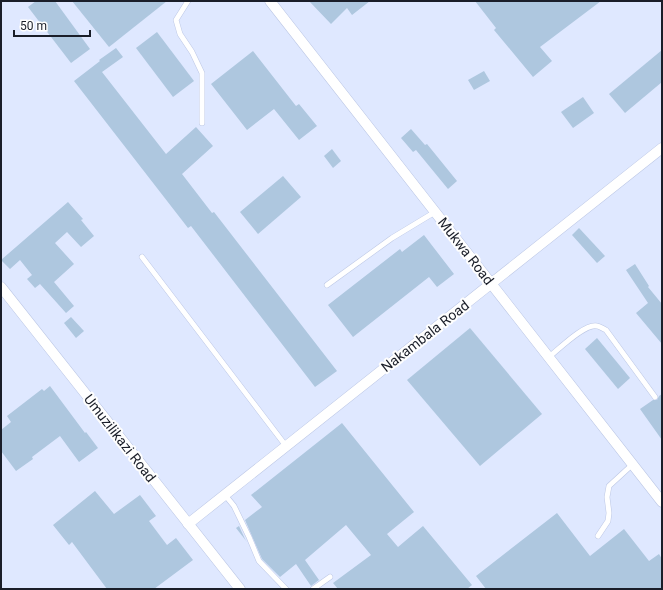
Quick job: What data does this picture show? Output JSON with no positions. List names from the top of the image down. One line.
{"streets":{"street":["Mukwa Road","Nakambala Road","Umuzilikazi Road"]},"crossings":[["Mukwa Road","Nakambala Road"],["Nakambala Road","Umuzilikazi Road"]],"scale_bar":"50 m"}
